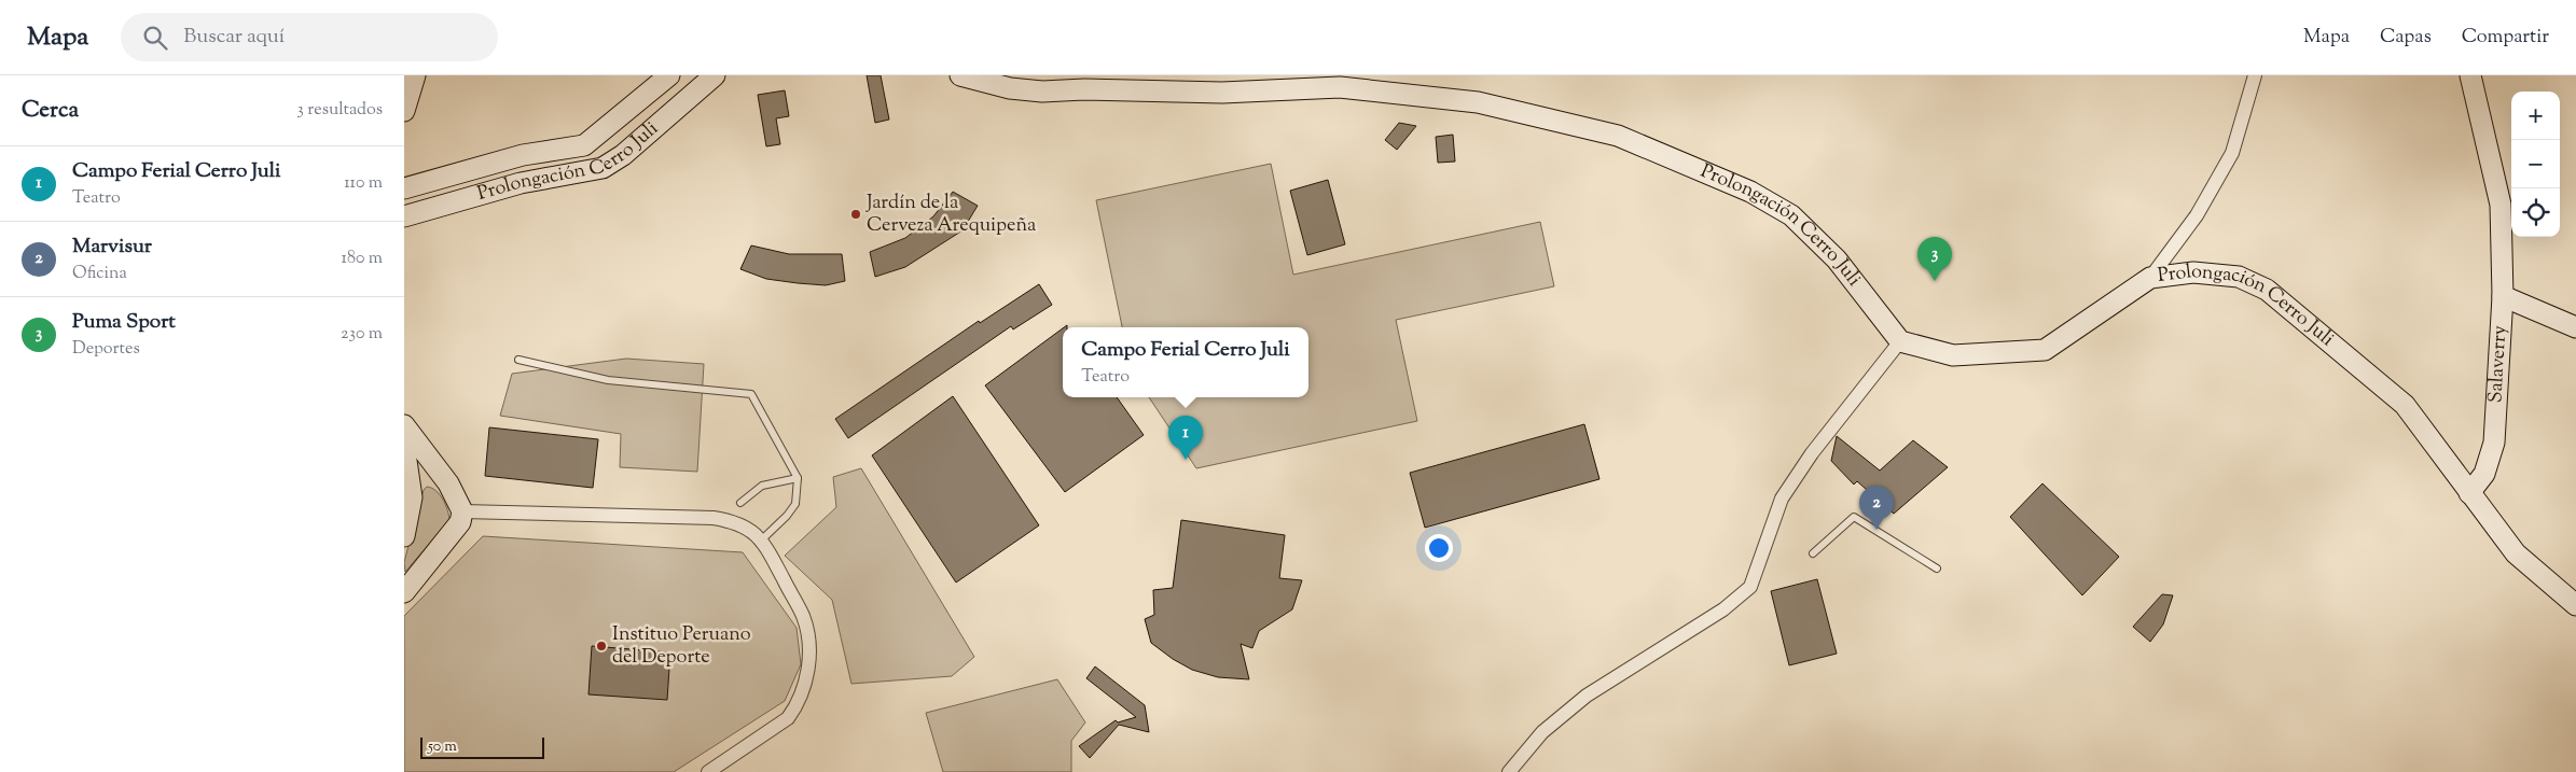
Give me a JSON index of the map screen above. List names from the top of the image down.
{
  "streets": {
    "street": ["Prolongación Cerro Juli", "Salaverry"]
  },
  "crossings": [
    ["Prolongación Cerro Juli", "Salaverry"]
  ],
  "places": ["Jardín de la Cerveza Arequipeña", "Instituo Peruano del Deporte"],
  "scale_bar": "50 m",
  "page": {
    "header": "Mapa",
    "search": "Buscar aquí",
    "nav": ["Mapa", "Capas", "Compartir"],
    "heading": ["Cerca", "3 resultados"],
    "map_buttons": ["+", "−"],
    "list": [
      {
        "mark": "1",
        "name": "Campo Ferial Cerro Juli",
        "note": "Teatro",
        "value": "110 m"
      },
      {
        "mark": "2",
        "name": "Marvisur",
        "note": "Oficina",
        "value": "180 m"
      },
      {
        "mark": "3",
        "name": "Puma Sport",
        "note": "Deportes",
        "value": "230 m"
      }
    ],
    "pins": ["3", "1", "2"],
    "popup": ["Campo Ferial Cerro Juli", "Teatro"],
    "scale": "50 m"
  }
}
